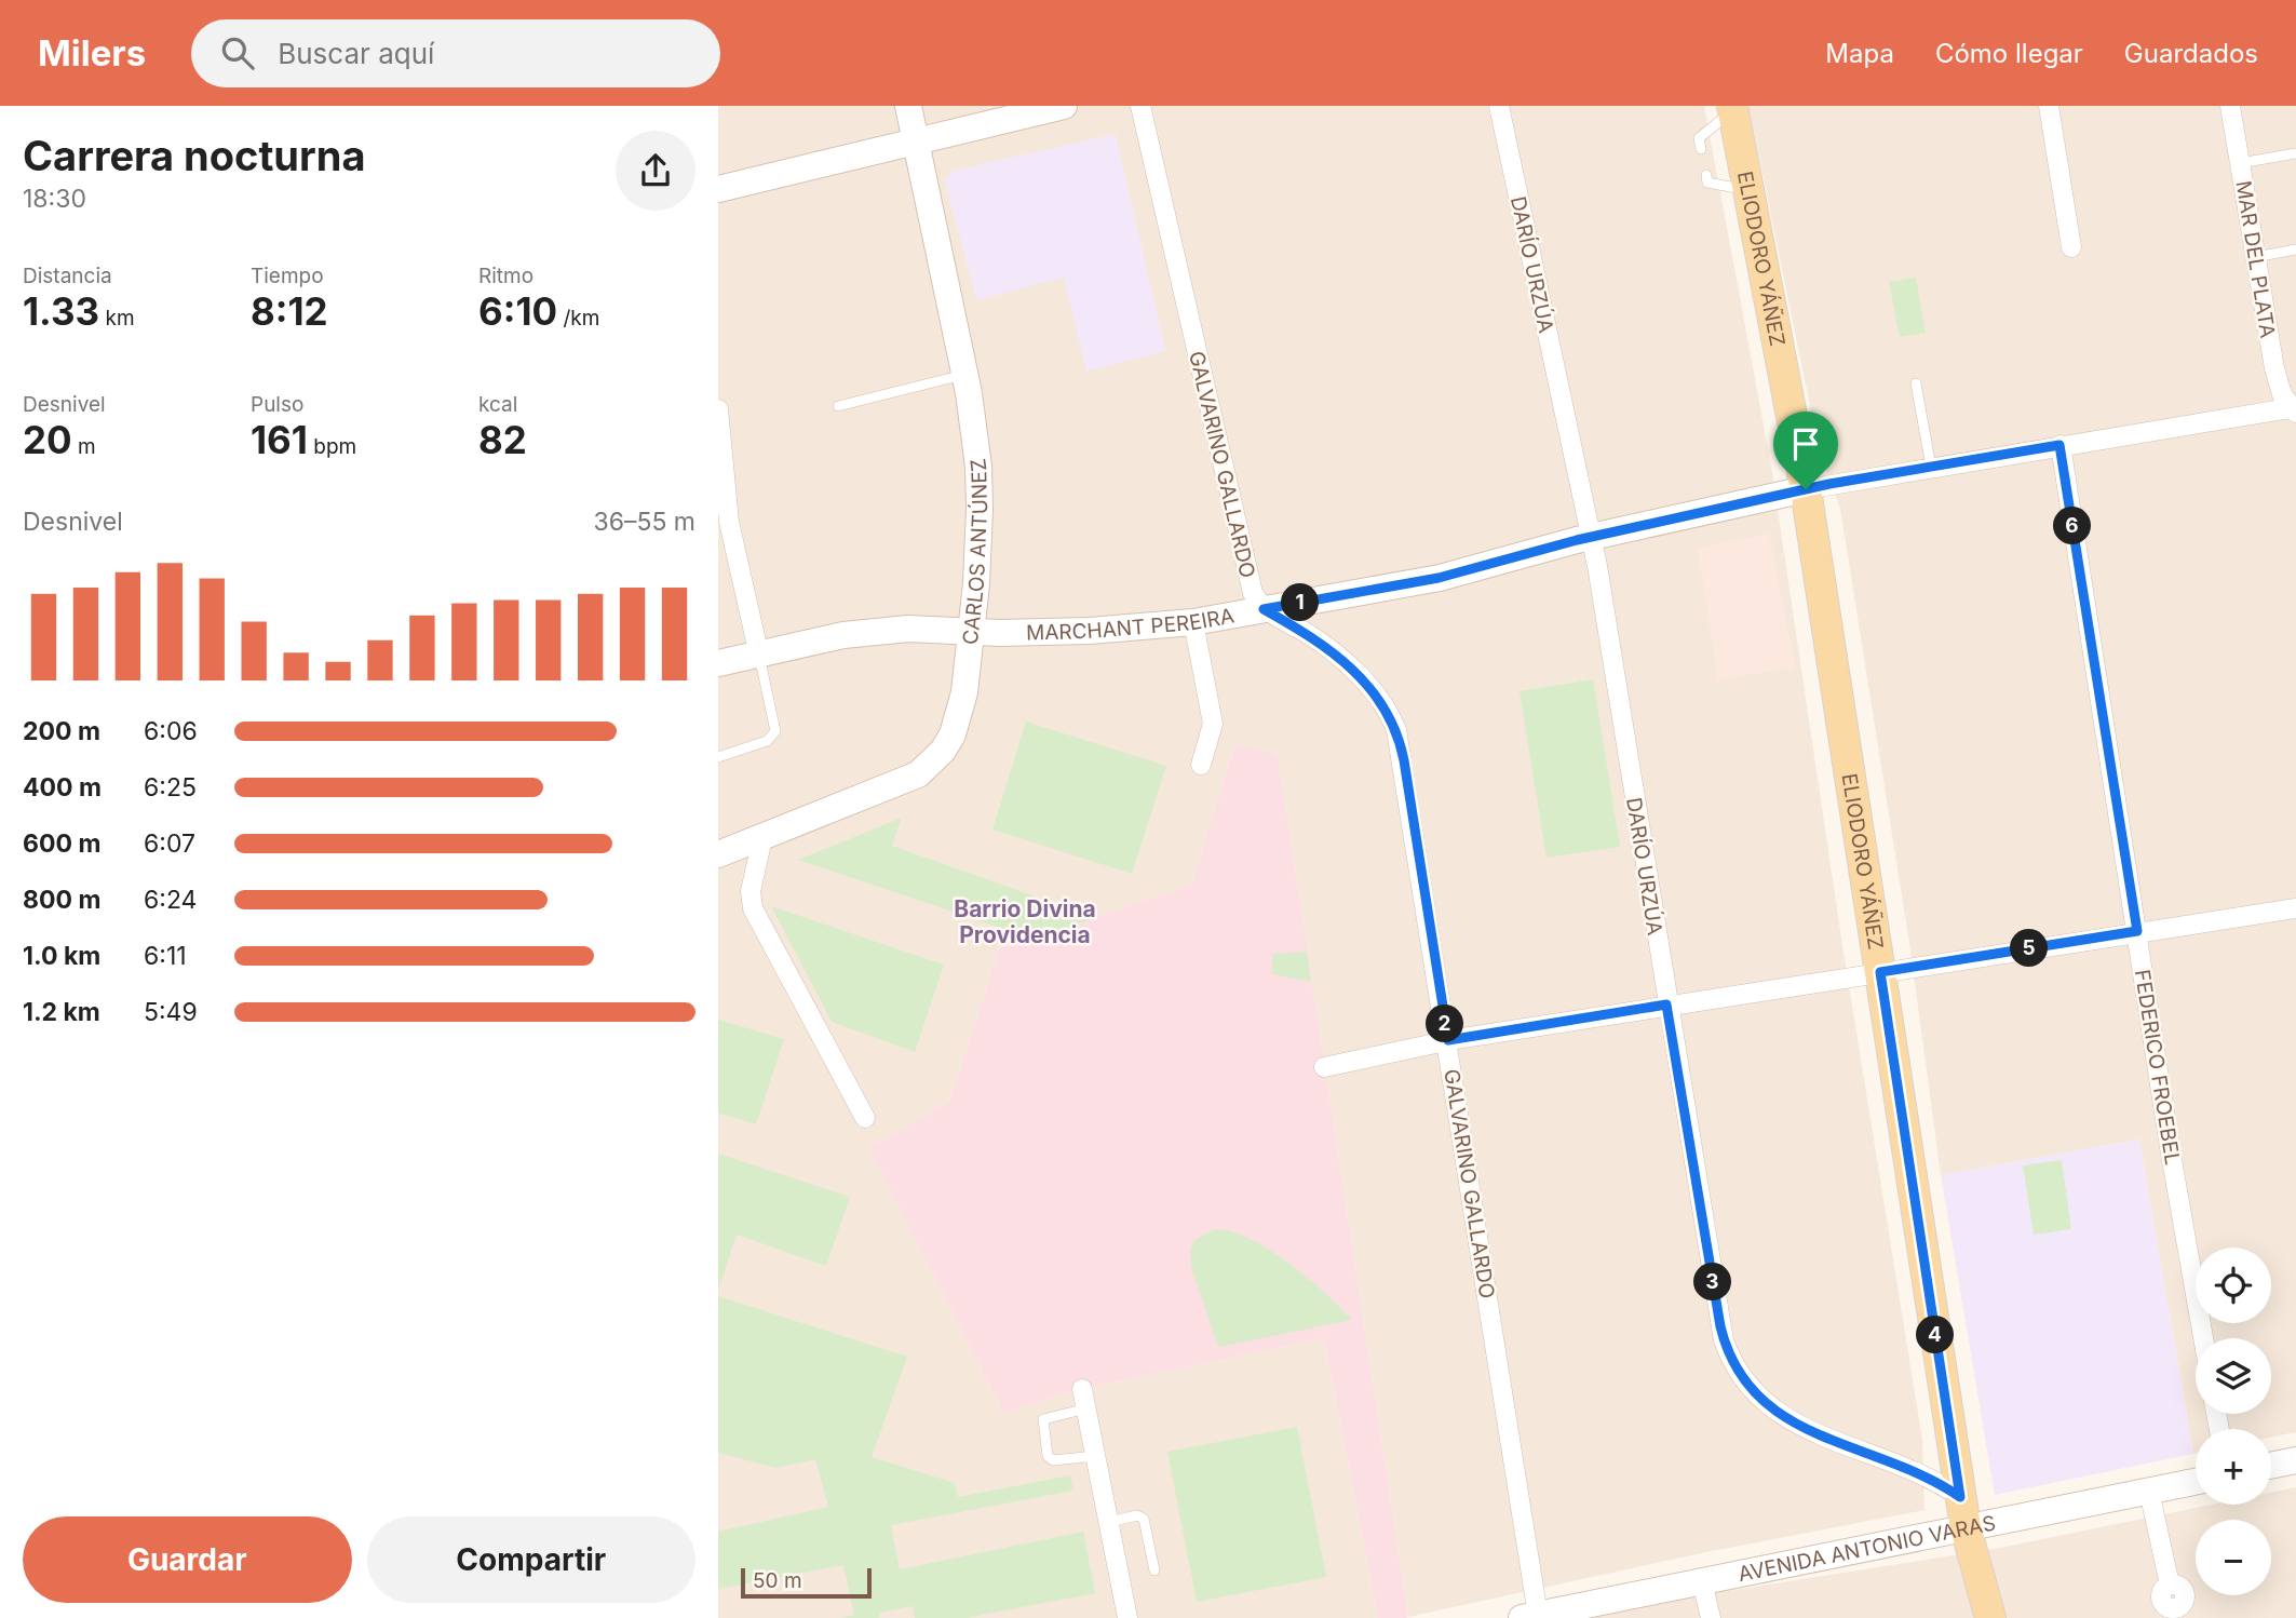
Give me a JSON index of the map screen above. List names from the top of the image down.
{
  "streets": {
    "main road": ["ELIODORO YÁÑEZ"],
    "street": [
      "MAR DEL PLATA",
      "DARÍO URZÚA",
      "GALVARINO GALLARDO",
      "CARLOS ANTÚNEZ",
      "MARCHANT PEREIRA",
      "FEDERICO FROEBEL",
      "AVENIDA ANTONIO VARAS"
    ]
  },
  "crossings": [
    ["ELIODORO YÁÑEZ", "DARÍO URZÚA"],
    ["ELIODORO YÁÑEZ", "MARCHANT PEREIRA"],
    ["ELIODORO YÁÑEZ", "AVENIDA ANTONIO VARAS"],
    ["MAR DEL PLATA", "MARCHANT PEREIRA"],
    ["DARÍO URZÚA", "MARCHANT PEREIRA"],
    ["GALVARINO GALLARDO", "MARCHANT PEREIRA"],
    ["GALVARINO GALLARDO", "AVENIDA ANTONIO VARAS"],
    ["CARLOS ANTÚNEZ", "MARCHANT PEREIRA"],
    ["MARCHANT PEREIRA", "FEDERICO FROEBEL"]
  ],
  "districts": ["Barrio Divina Providencia"],
  "scale_bar": "50 m",
  "page": {
    "header": "Milers",
    "search": "Buscar aquí",
    "nav": ["Mapa", "Cómo llegar", "Guardados"],
    "heading": ["Carrera nocturna", "18:30"],
    "stats": [
      ["Distancia", "1.33 km"],
      ["Tiempo", "8:12"],
      ["Ritmo", "6:10 /km"],
      ["Desnivel", "20 m"],
      ["Pulso", "161 bpm"],
      ["kcal", "82"]
    ],
    "chart": ["Desnivel", "36–55 m"],
    "pins": [
      "6",
      "1",
      "5",
      "2",
      "3",
      "4"
    ],
    "list": [
      {
        "name": "200 m",
        "note": "6:06"
      },
      {
        "name": "400 m",
        "note": "6:25"
      },
      {
        "name": "600 m",
        "note": "6:07"
      },
      {
        "name": "800 m",
        "note": "6:24"
      },
      {
        "name": "1.0 km",
        "note": "6:11"
      },
      {
        "name": "1.2 km",
        "note": "5:49"
      }
    ],
    "map_buttons": ["+", "−"],
    "buttons": ["Guardar", "Compartir"],
    "scale": "50 m"
  }
}
